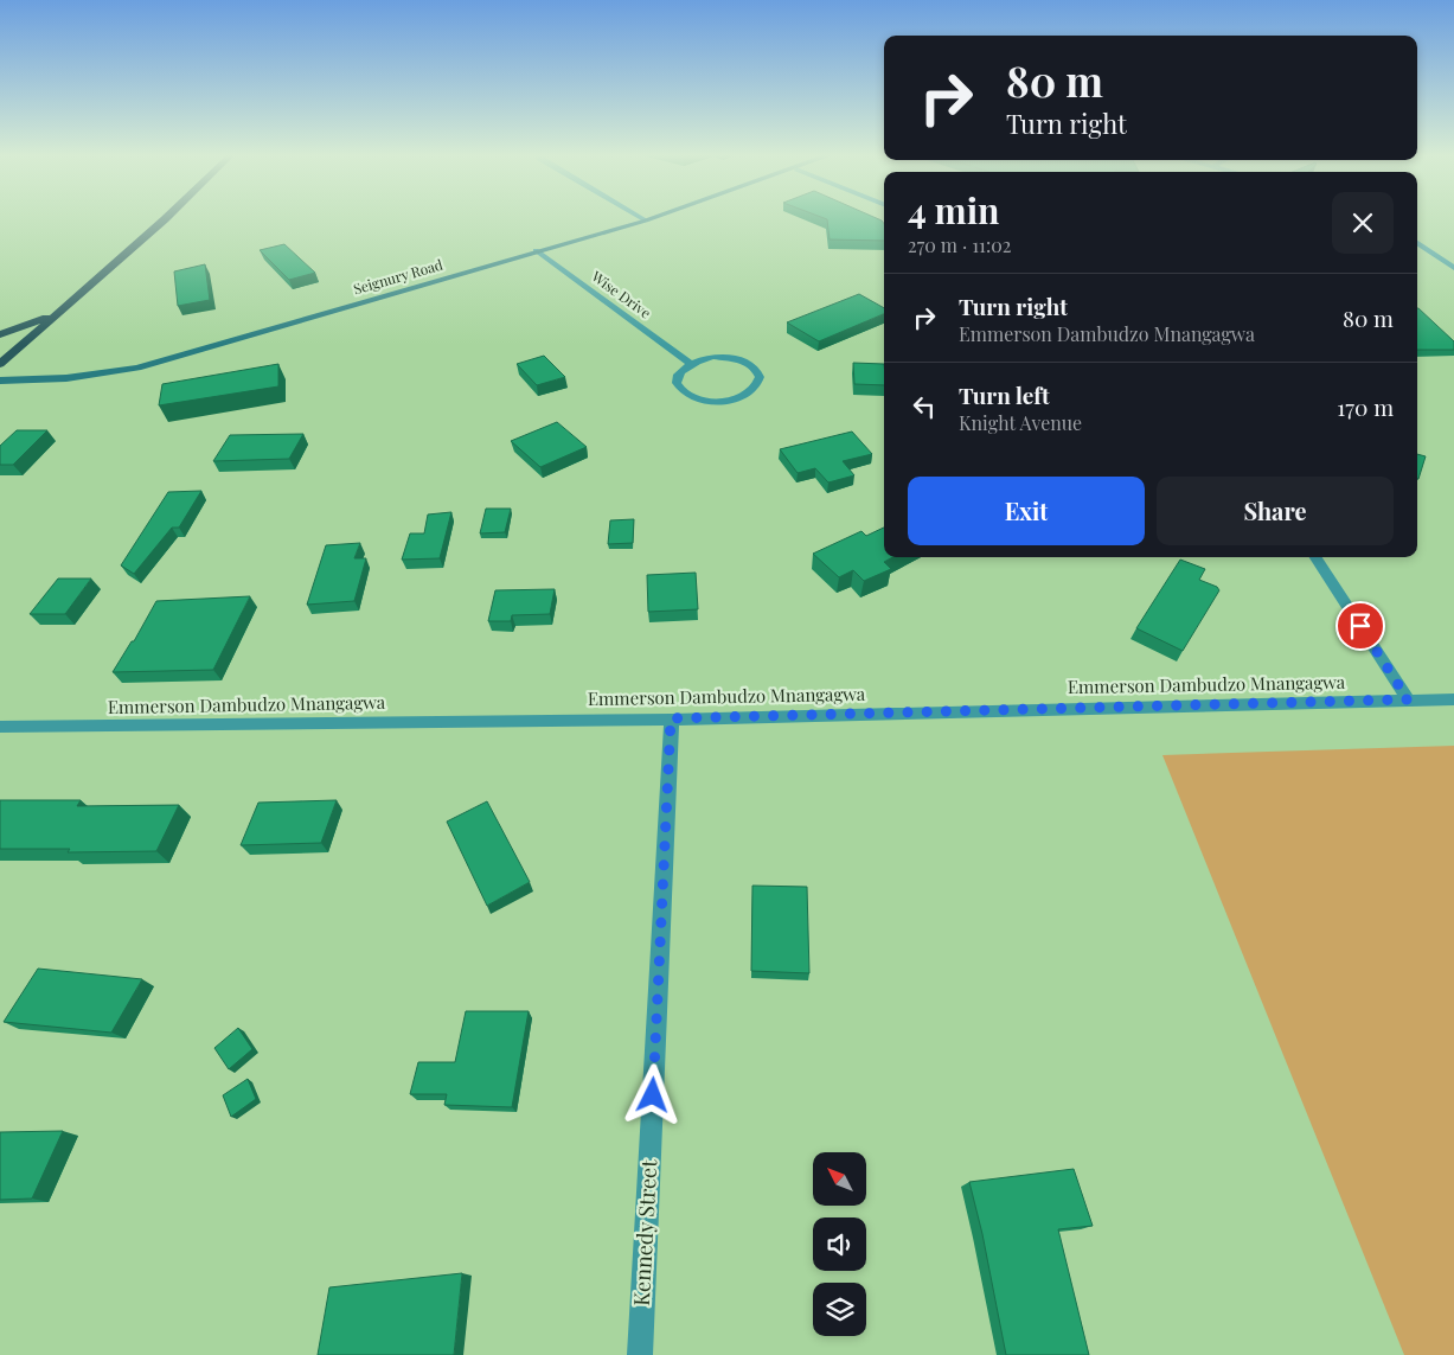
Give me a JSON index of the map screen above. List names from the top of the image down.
{
  "streets": {
    "main road": ["Seignury Road"],
    "street": ["Wise Drive", "Emmerson Dambudzo Mnangagwa", "Kennedy Street"]
  },
  "crossings": [
    ["Seignury Road", "Wise Drive"],
    ["Emmerson Dambudzo Mnangagwa", "Kennedy Street"]
  ],
  "north": "top left",
  "page": {
    "turn": ["80 m", "Turn right"],
    "heading": ["4 min", "270 m · 11:02"],
    "list": [
      {
        "name": "Turn right",
        "note": "Emmerson Dambudzo Mnangagwa",
        "value": "80 m"
      },
      {
        "name": "Turn left",
        "note": "Knight Avenue",
        "value": "170 m"
      }
    ],
    "buttons": ["Exit", "Share"]
  }
}
